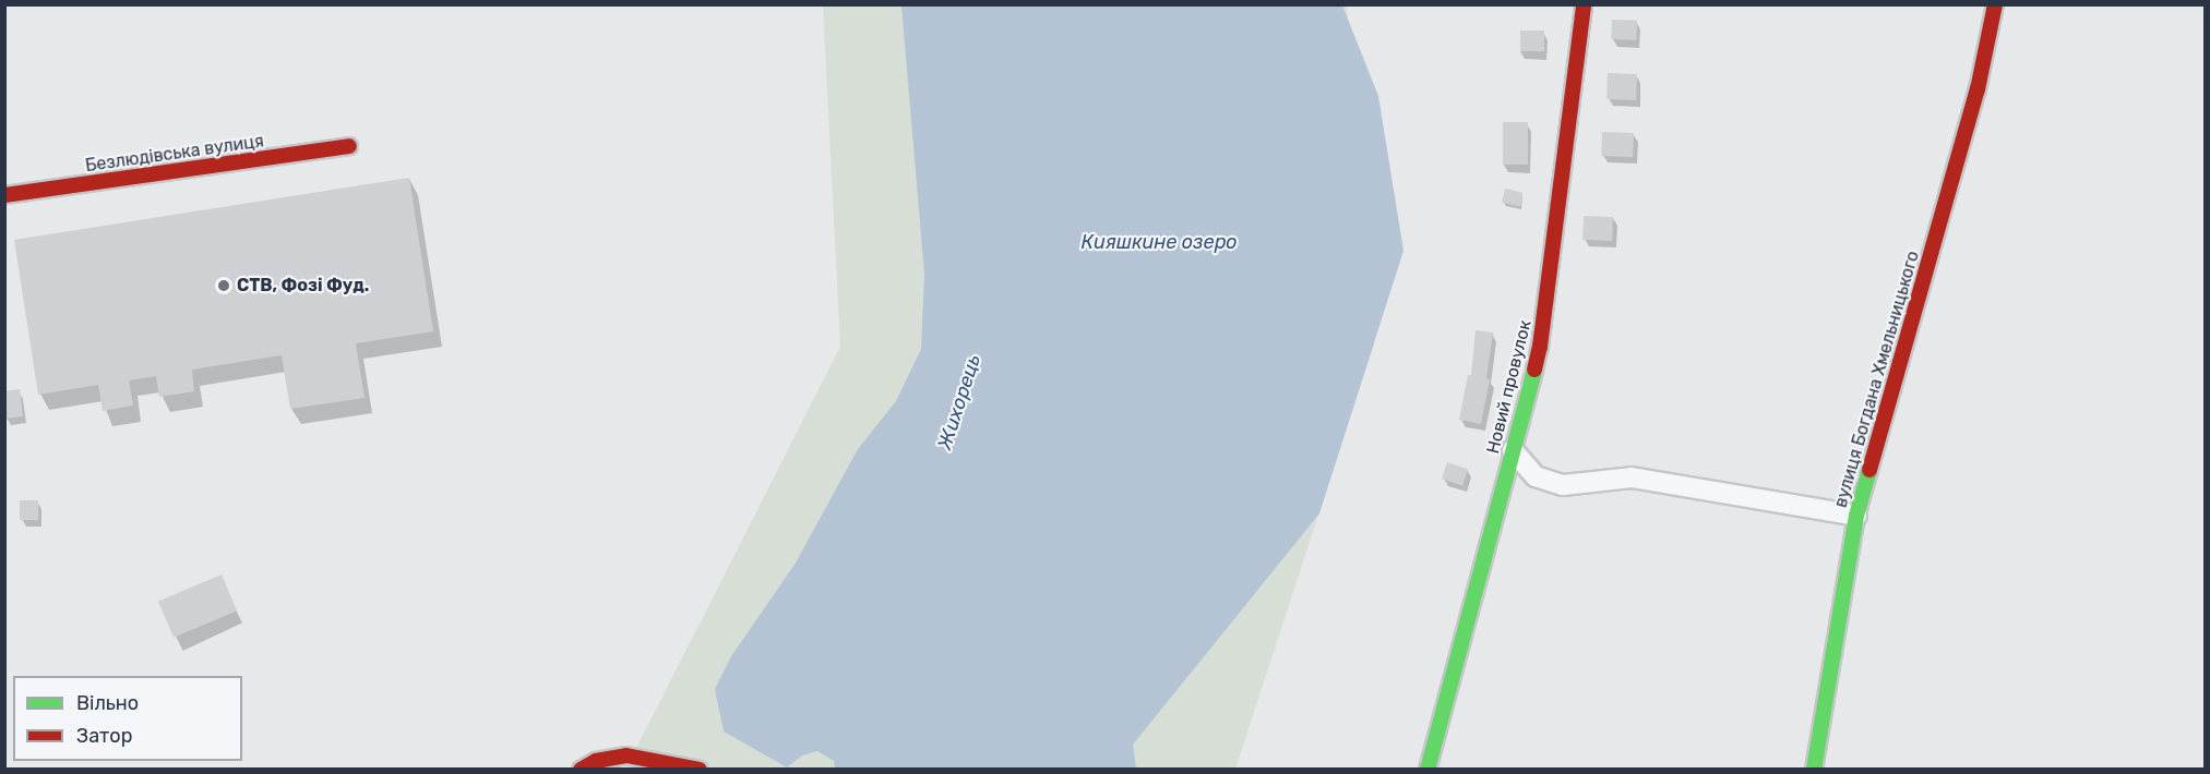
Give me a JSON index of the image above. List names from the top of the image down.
{
  "streets": {
    "street": ["Безлюдівська вулиця", "вулиця Богдана Хмельницького", "Новий провулок"]
  },
  "water": ["Кияшкине озеро", "Жихорець"],
  "places": ["СТВ, Фозі Фуд."],
  "legend": ["Вільно", "Затор"]
}
